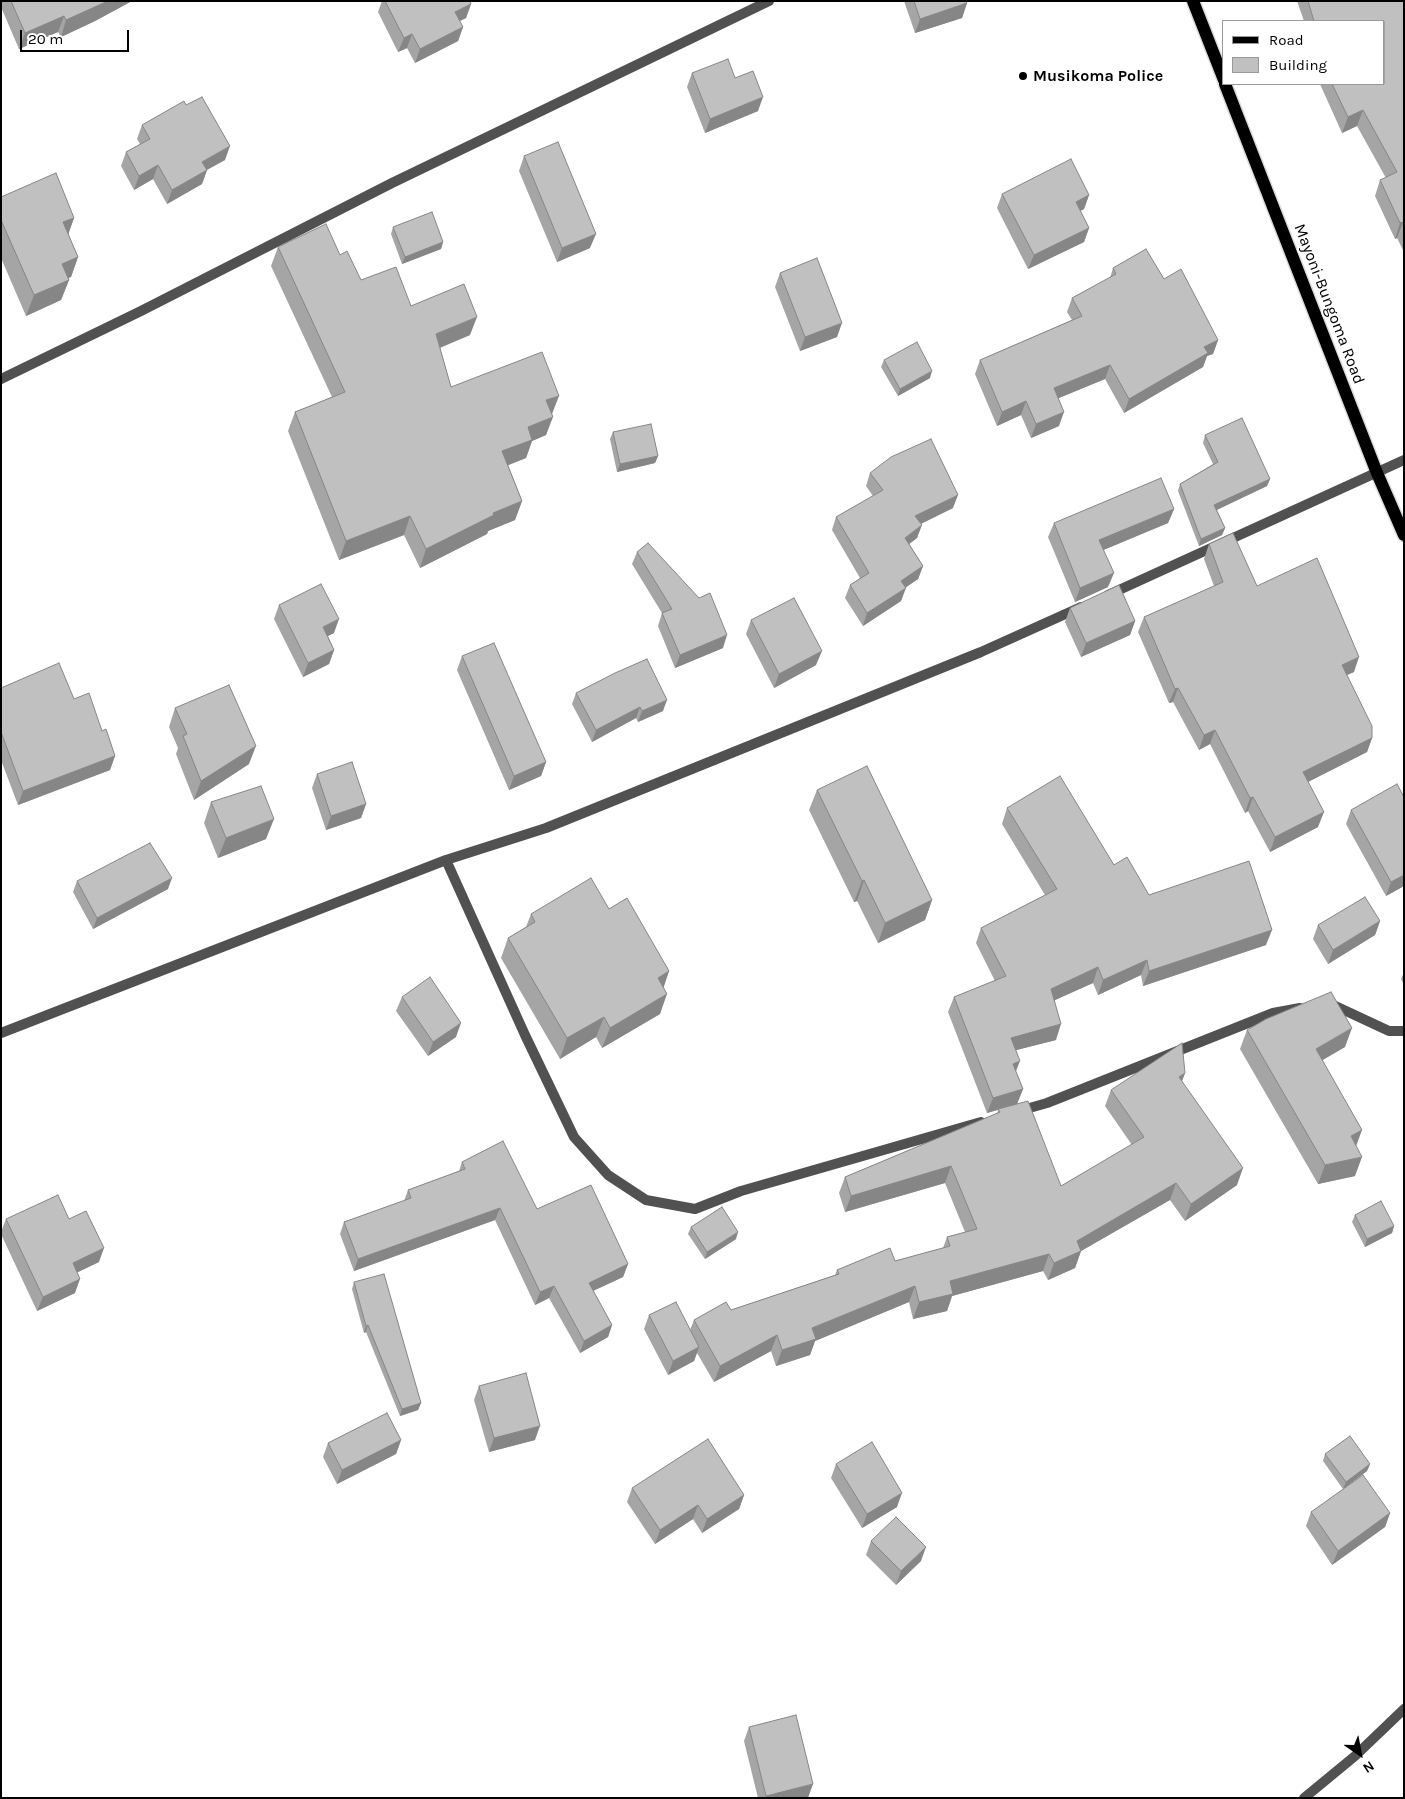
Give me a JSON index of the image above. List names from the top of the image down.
{
  "streets": {
    "main road": ["Mayoni-Bungoma Road"]
  },
  "places": ["Musikoma Police"],
  "legend": ["Road", "Building"],
  "scale_bar": "20 m",
  "north": "bottom right"
}
